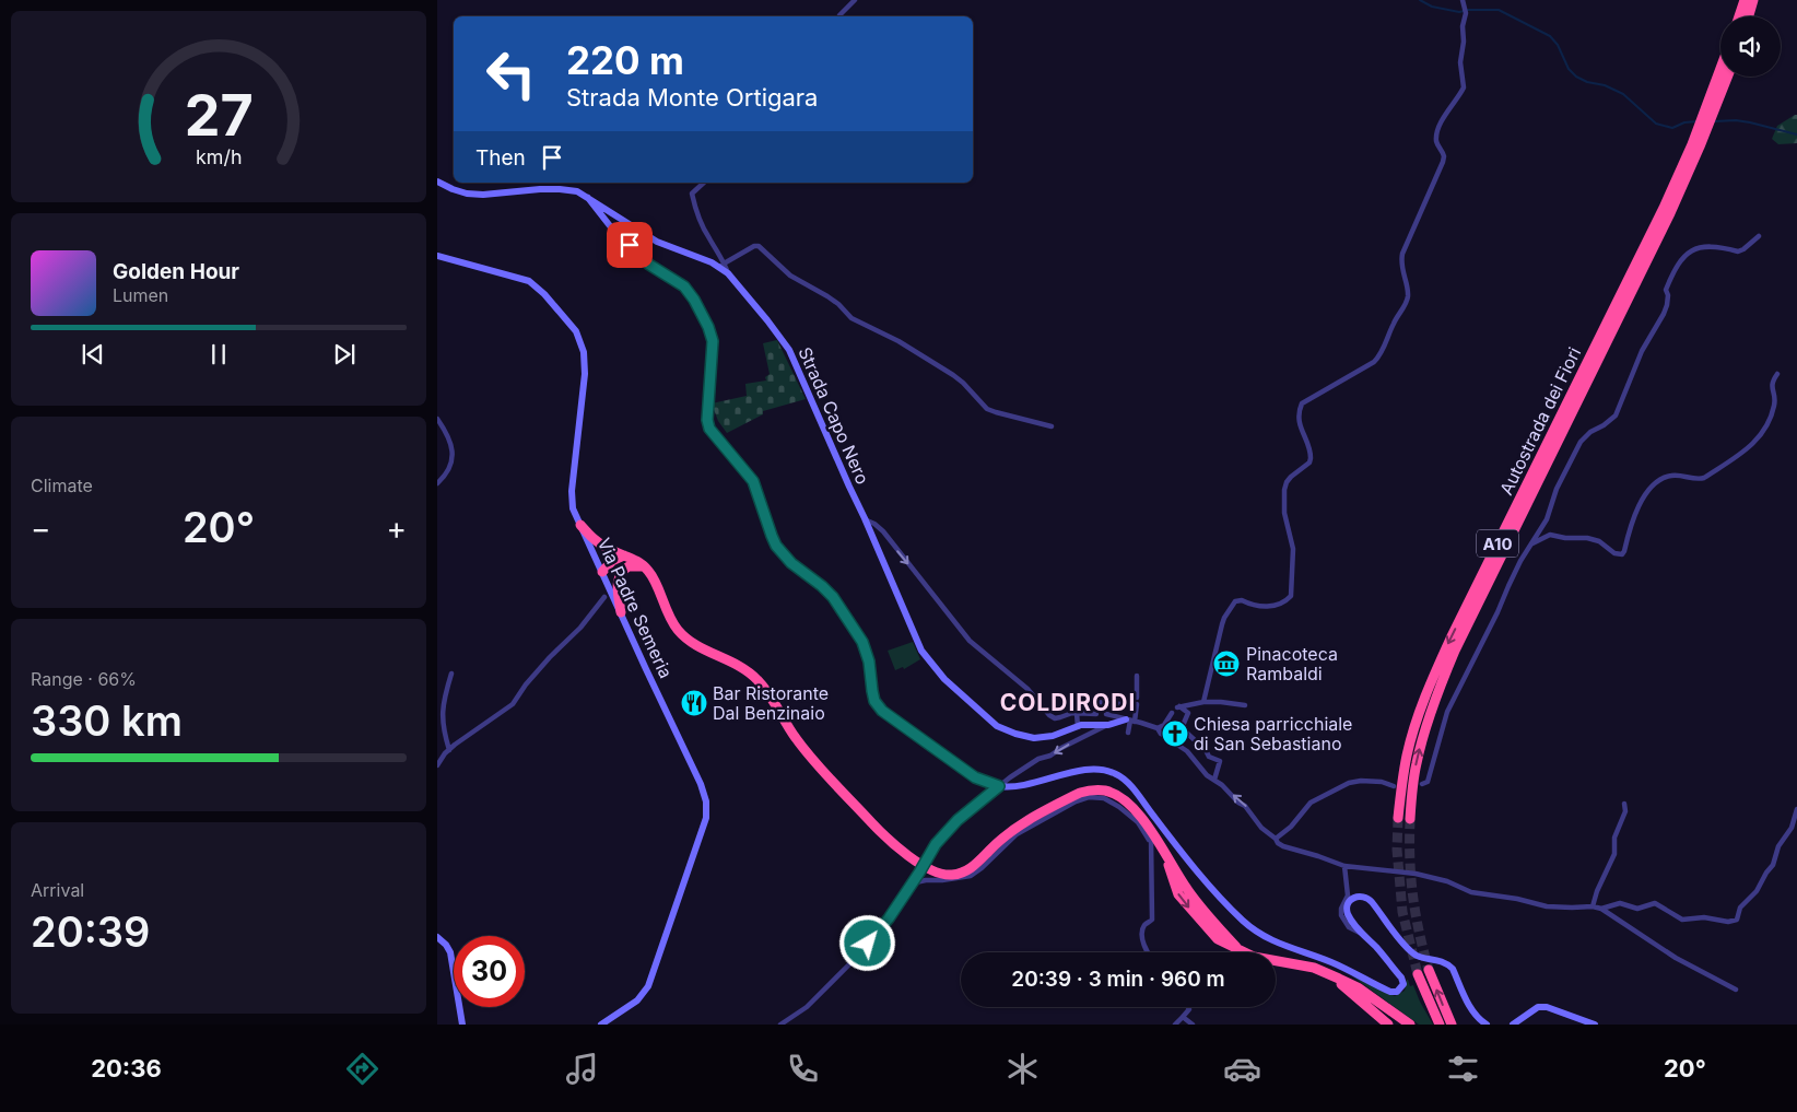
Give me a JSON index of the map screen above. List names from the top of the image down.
{
  "streets": {
    "highway": ["Autostrada dei Fiori", "A10"],
    "main road": ["Strada Capo Nero", "Via Padre Semeria"]
  },
  "districts": ["COLDIRODI"],
  "places": {
    "museum": ["Pinacoteca Rambaldi"],
    "restaurant": ["Bar Ristorante Dal Benzinaio"],
    "church": ["Chiesa parricchiale di San Sebastiano"]
  },
  "page": {
    "turn": ["220 m", "Strada Monte Ortigara"],
    "then": "Then",
    "song": ["Golden Hour", "Lumen"],
    "tile": [
      "Climate",
      ["Range · 66%", "330 km"],
      ["Arrival", "20:39"]
    ],
    "heat": ["−", "20°", "+"],
    "limit": "30",
    "trip": "20:39 · 3 min · 960 m",
    "tabs": ["20:36", "20°"],
    "gauge": ["27", "km/h"]
  }
}
